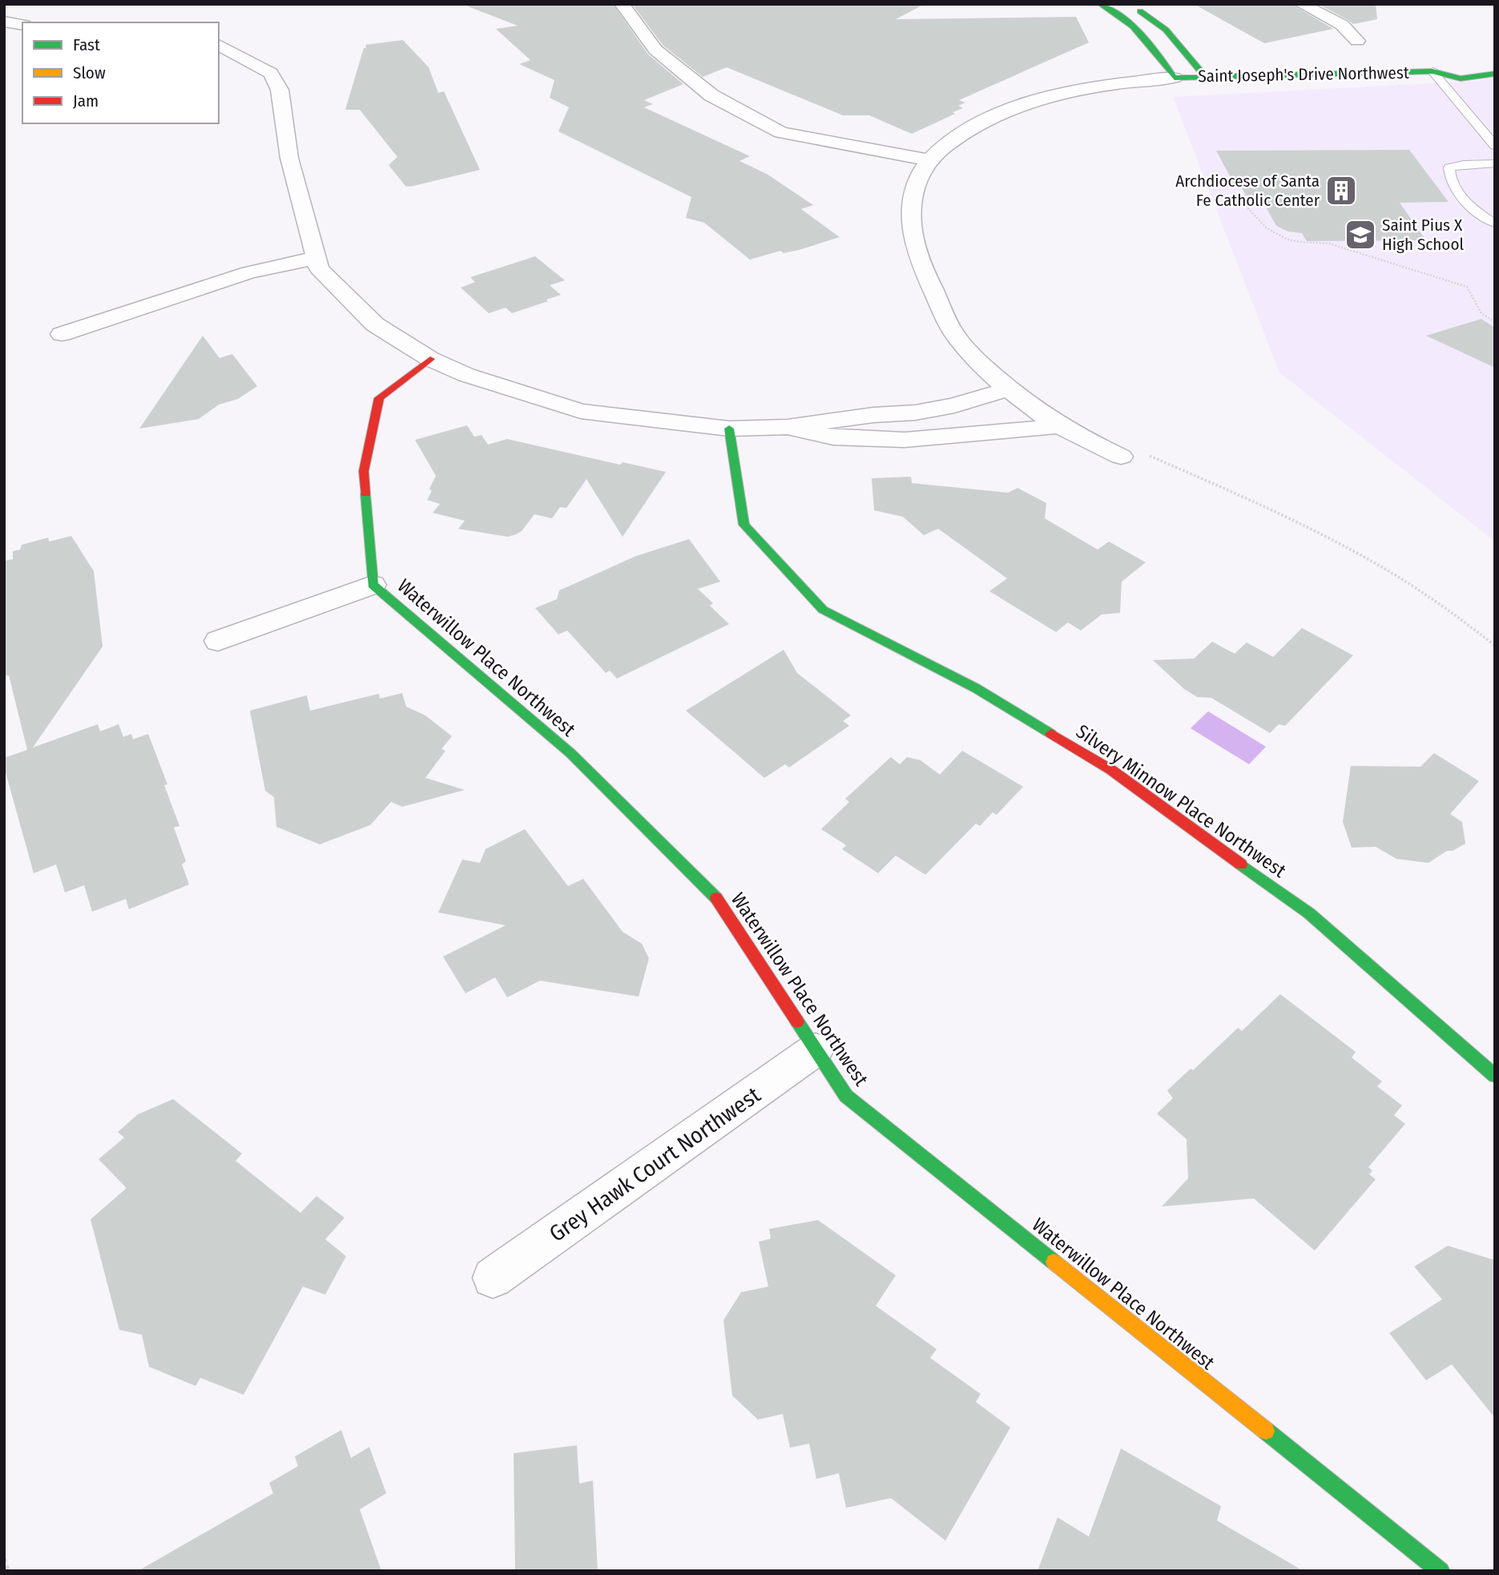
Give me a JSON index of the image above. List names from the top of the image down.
{
  "streets": {
    "street": [
      "Saint Joseph's Drive Northwest",
      "Waterwillow Place Northwest",
      "Silvery Minnow Place Northwest",
      "Grey Hawk Court Northwest"
    ]
  },
  "crossings": [
    ["Waterwillow Place Northwest", "Grey Hawk Court Northwest"]
  ],
  "places": {
    "building": ["Archdiocese of Santa Fe Catholic Center"],
    "school or university": ["Saint Pius X High School"]
  },
  "legend": ["Fast", "Slow", "Jam"]
}
